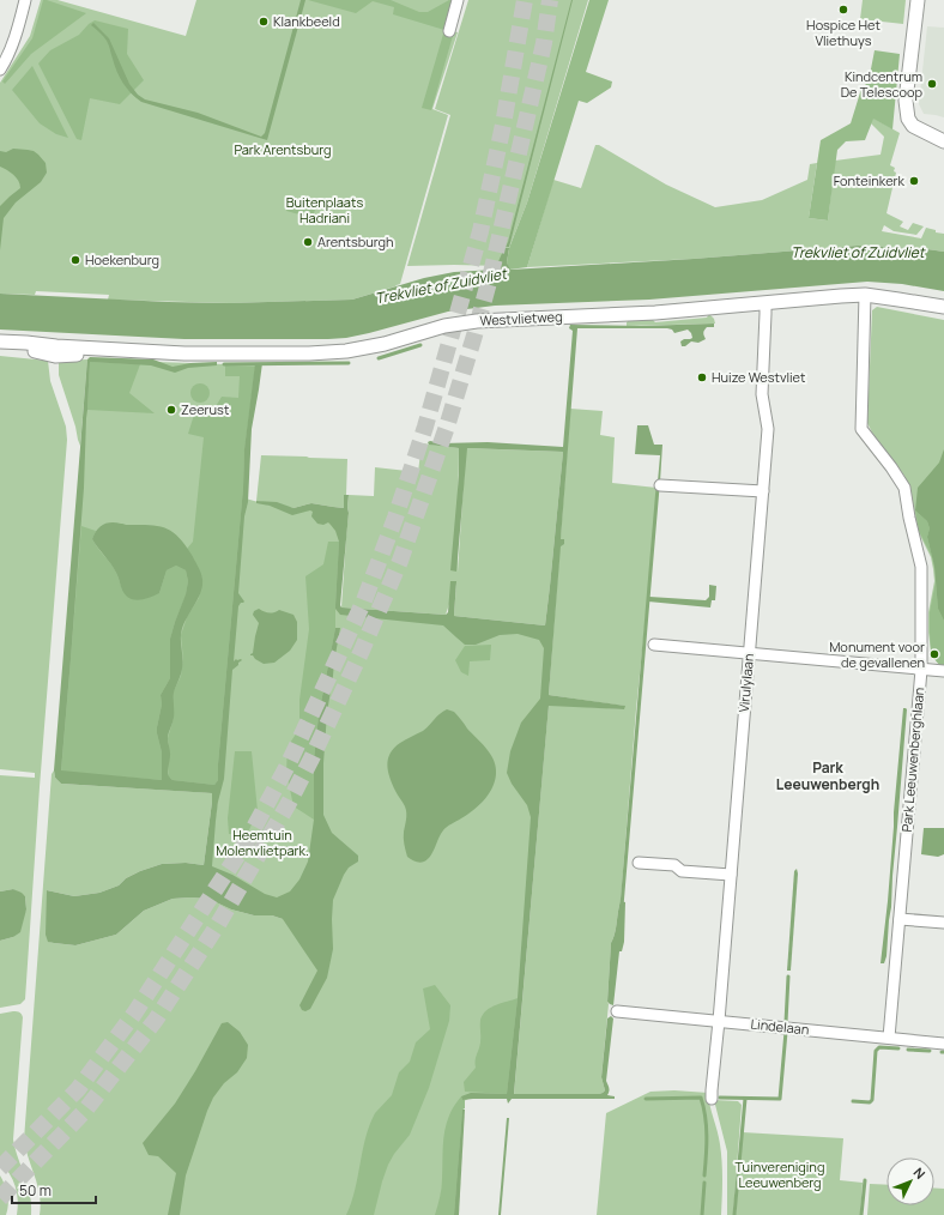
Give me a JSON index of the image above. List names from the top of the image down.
{
  "streets": {
    "street": [
      "Westvlietweg",
      "Virulylaan",
      "Park Leeuwenberghlaan",
      "Lindelaan"
    ]
  },
  "crossings": [
    ["Westvlietweg", "Virulylaan"],
    ["Westvlietweg", "Park Leeuwenberghlaan"],
    ["Virulylaan", "Lindelaan"],
    ["Park Leeuwenberghlaan", "Lindelaan"]
  ],
  "districts": ["Park Leeuwenbergh"],
  "water": ["Trekvliet of Zuidvliet"],
  "parks": [
    "Park Arentsburg",
    "Buitenplaats Hadriani",
    "Heemtuin Molenvlietpark.",
    "Tuinvereniging Leeuwenberg"
  ],
  "places": [
    "Hospice Het Vliethuys",
    "Klankbeeld",
    "Kindcentrum De Telescoop",
    "Fonteinkerk",
    "Arentsburgh",
    "Hoekenburg",
    "Huize Westvliet",
    "Zeerust",
    "Monument voor de gevallenen"
  ],
  "scale_bar": "50 m",
  "north": "top right"
}
